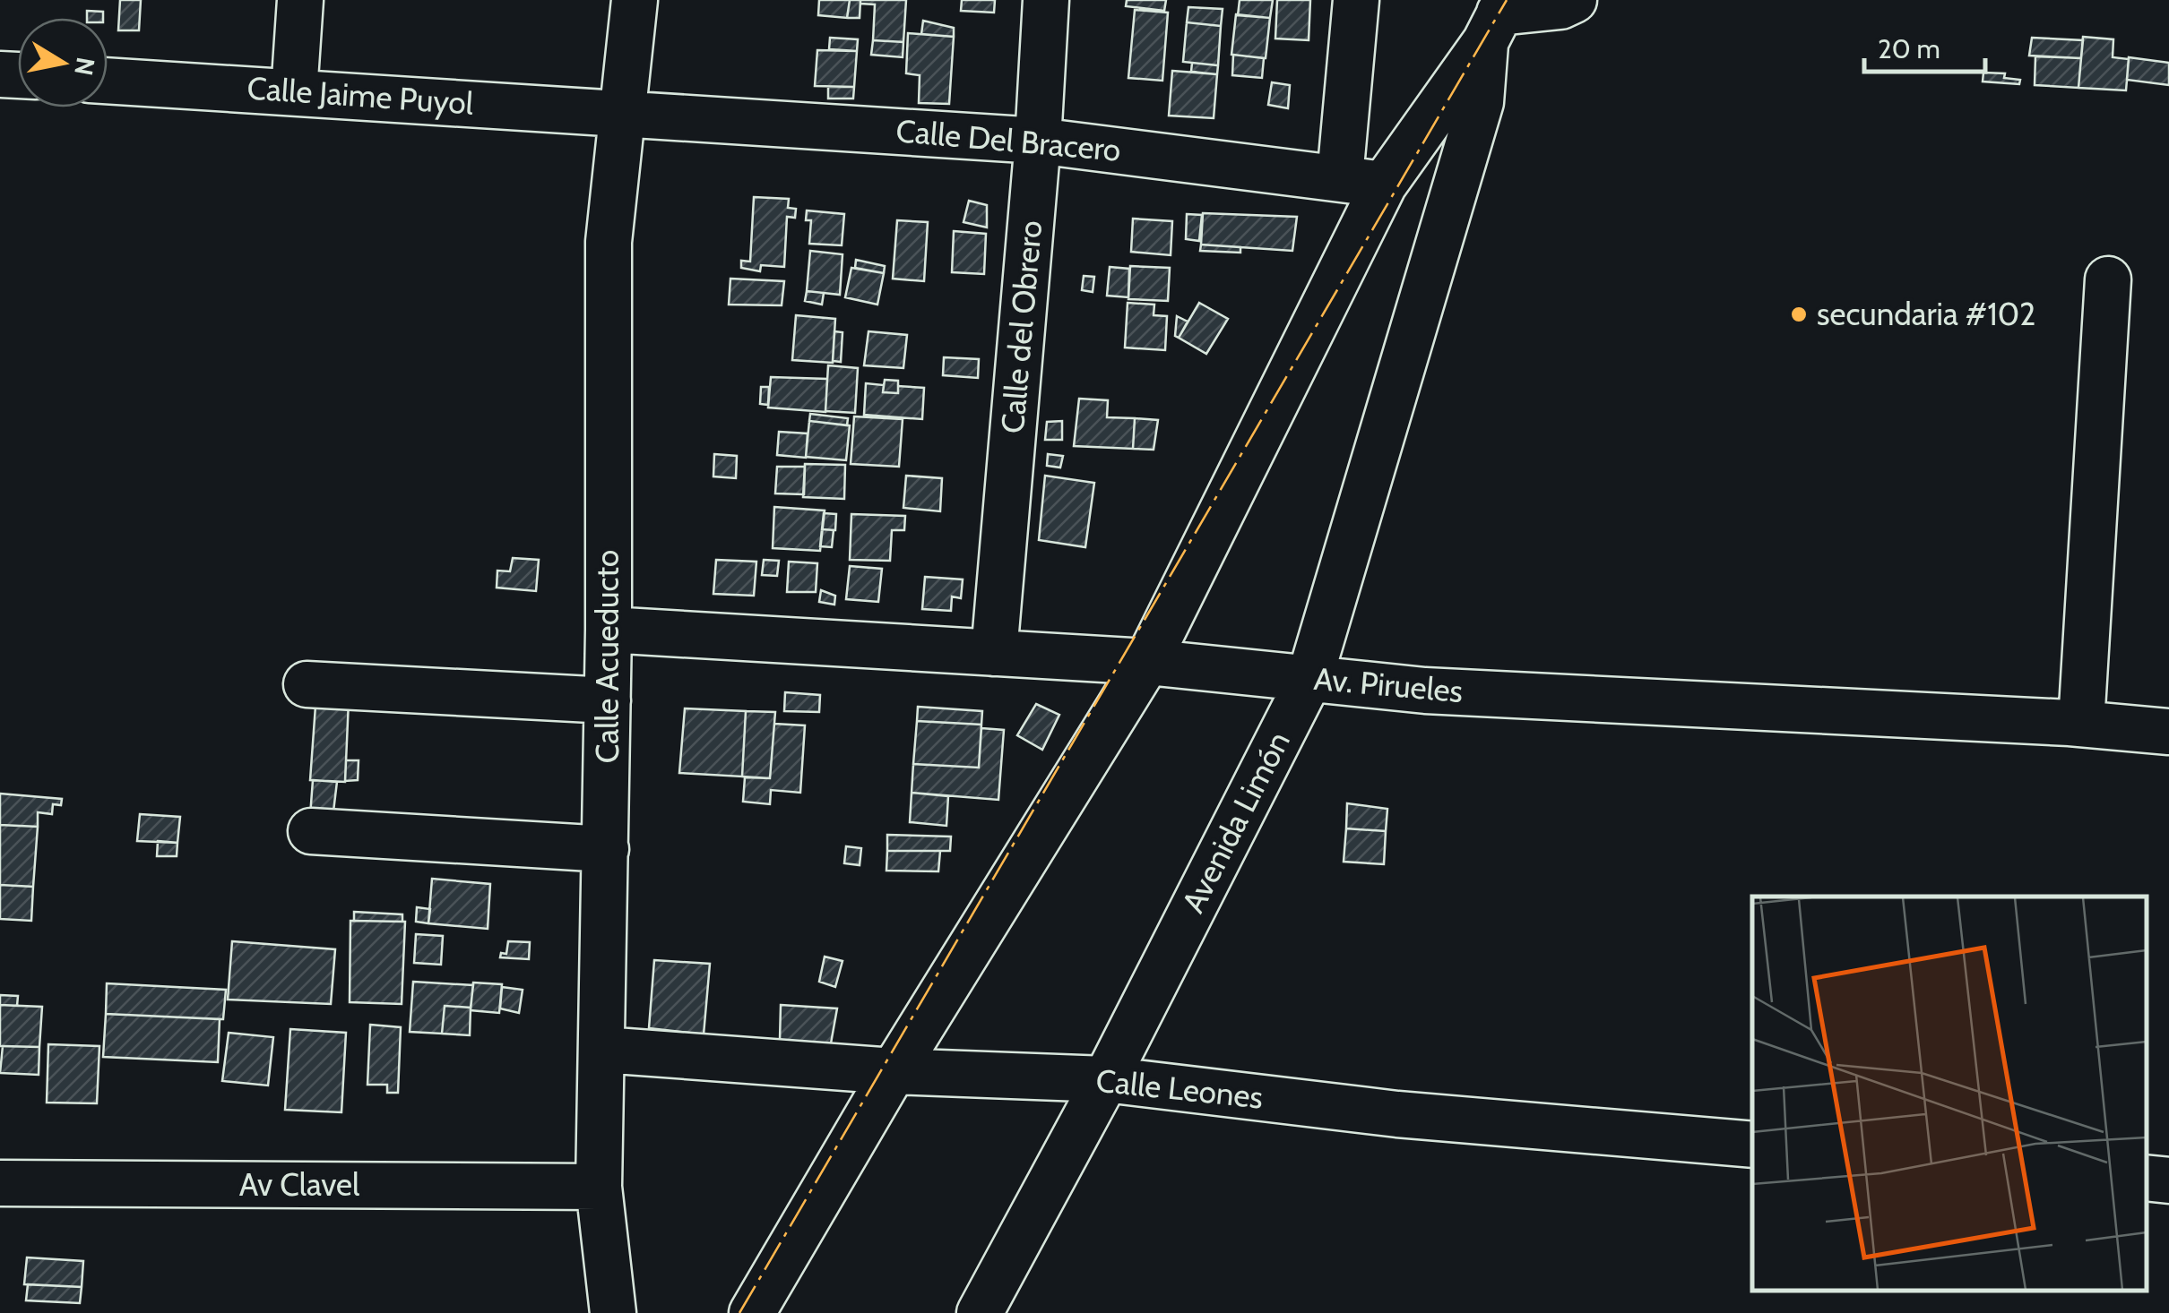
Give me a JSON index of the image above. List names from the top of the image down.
{
  "streets": {
    "street": [
      "Calle Jaime Puyol",
      "Calle Del Bracero",
      "Calle del Obrero",
      "Calle Acueducto",
      "Av. Pirueles",
      "Avenida Limón",
      "Calle Leones",
      "Av Clavel"
    ]
  },
  "crossings": [
    ["Calle Jaime Puyol", "Calle Del Bracero"],
    ["Calle Jaime Puyol", "Calle Acueducto"],
    ["Calle Del Bracero", "Calle del Obrero"],
    ["Calle Del Bracero", "Calle Acueducto"],
    ["Calle del Obrero", "Av. Pirueles"],
    ["Calle Acueducto", "Av. Pirueles"],
    ["Calle Acueducto", "Calle Leones"],
    ["Calle Acueducto", "Av Clavel"],
    ["Av. Pirueles", "Avenida Limón"],
    ["Avenida Limón", "Calle Leones"]
  ],
  "places": ["secundaria #102"],
  "scale_bar": "20 m",
  "north": "right"
}
